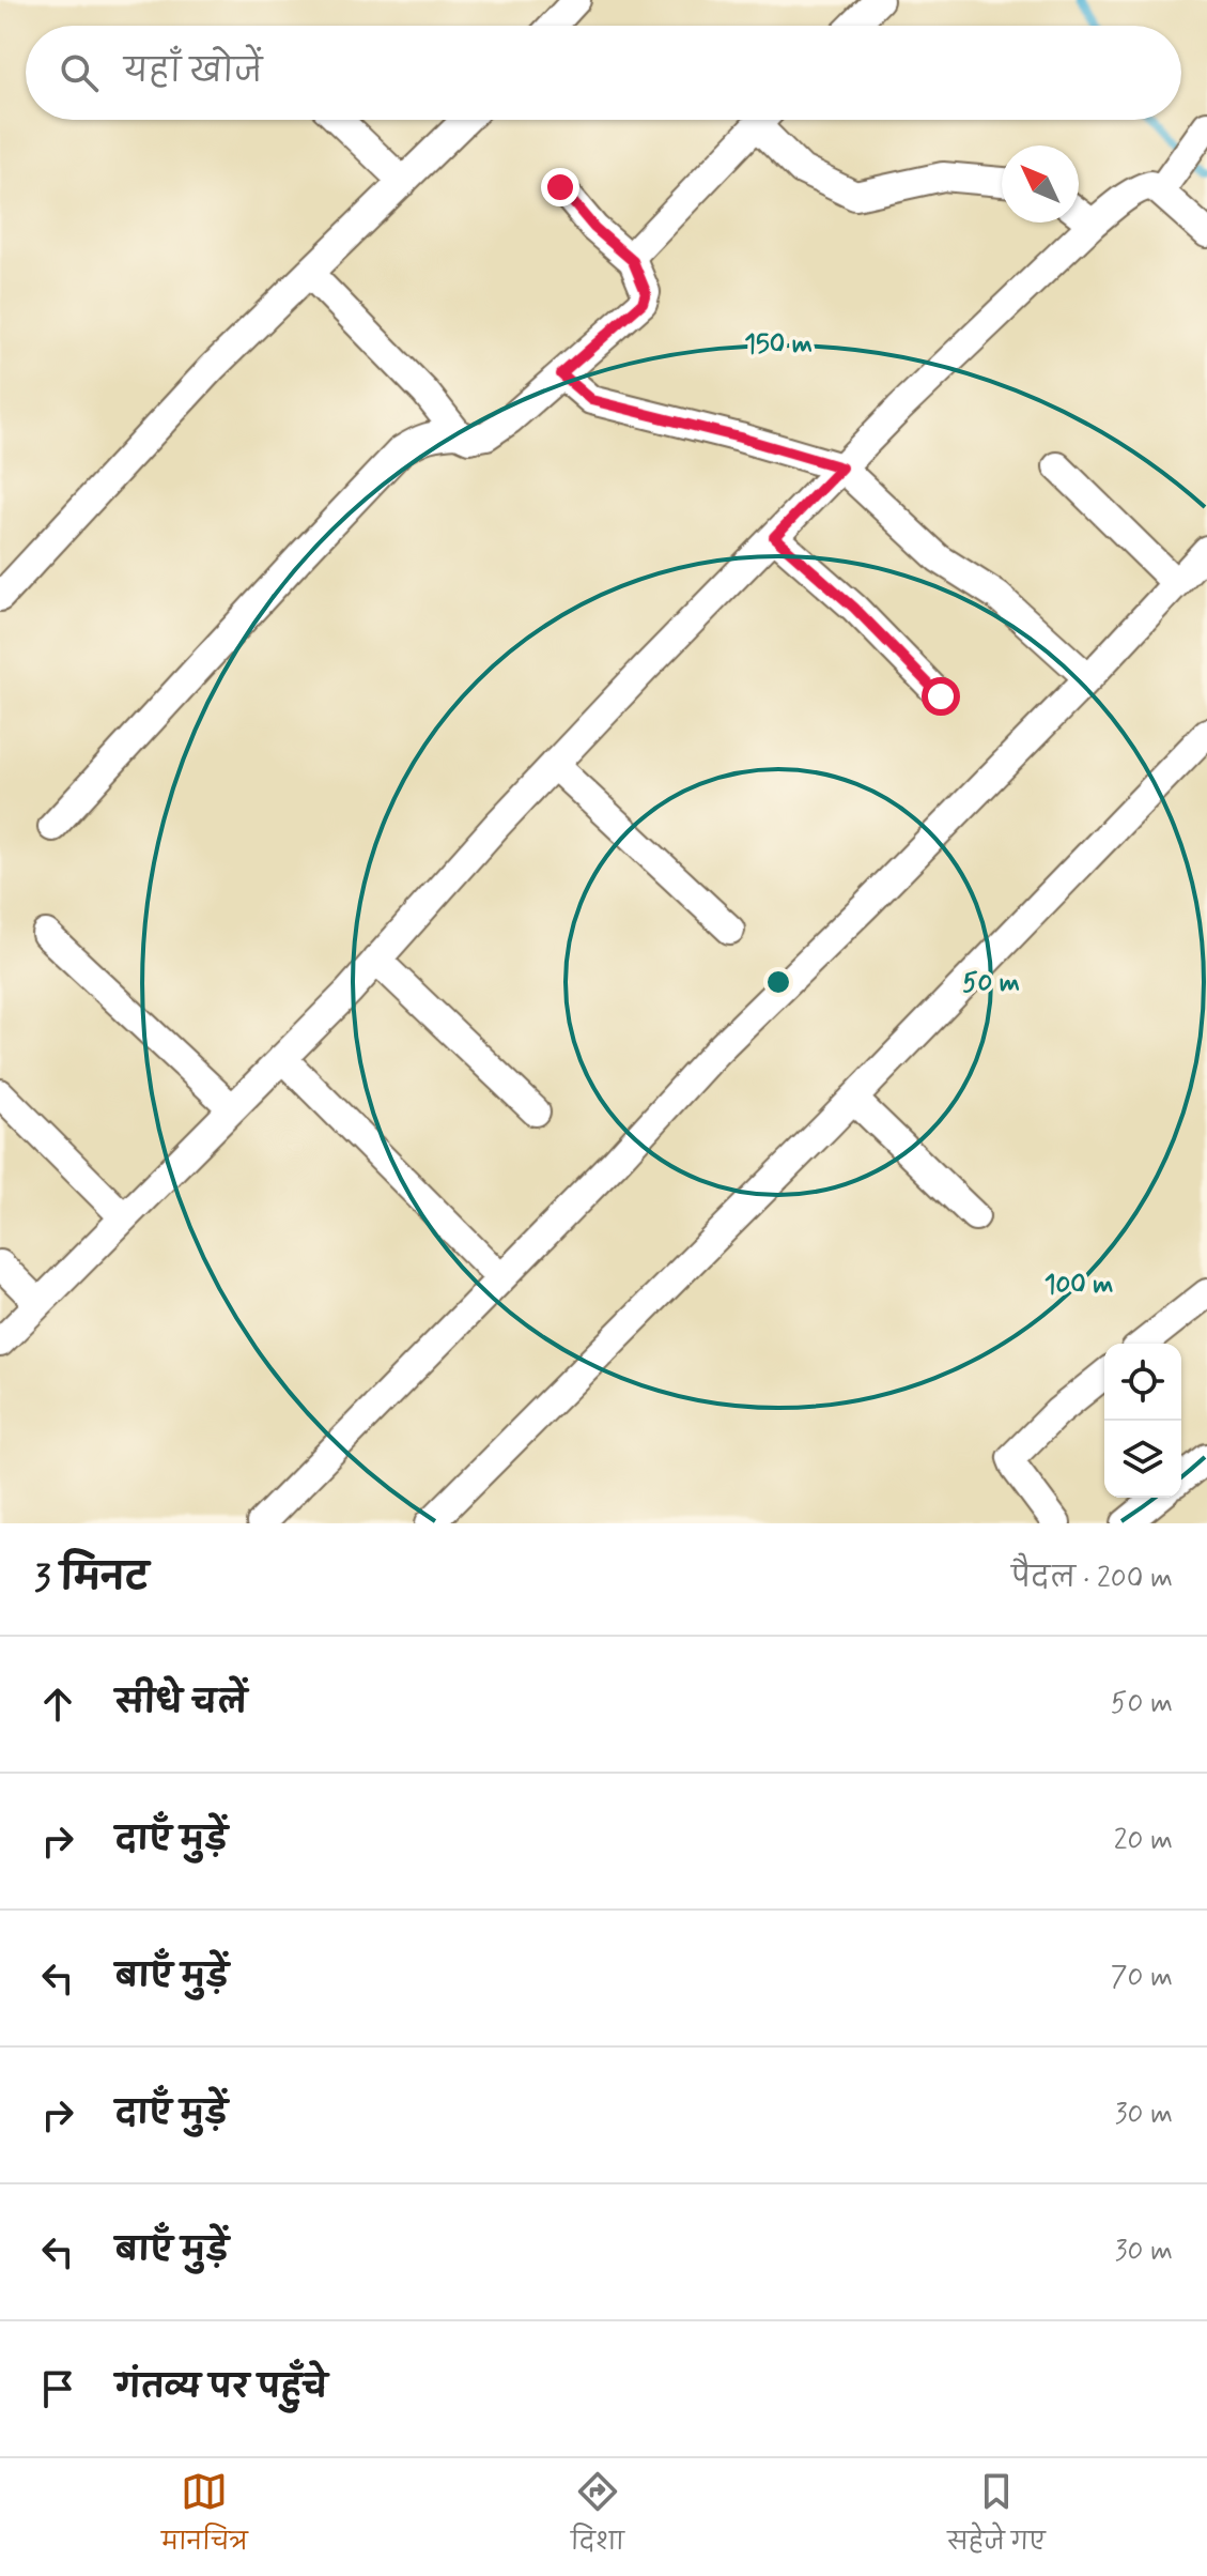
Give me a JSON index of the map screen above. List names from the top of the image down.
{
  "north": "top left",
  "page": {
    "search": "यहाँ खोजें",
    "heading": ["3 मिनट", "पैदल · 200 m"],
    "list": [
      ["सीधे चलें", "50 m"],
      ["दाएँ मुड़ें", "20 m"],
      ["बाएँ मुड़ें", "70 m"],
      ["दाएँ मुड़ें", "30 m"],
      ["बाएँ मुड़ें", "30 m"],
      "गंतव्य पर पहुँचे"
    ],
    "nav": ["मानचित्र", "दिशा", "सहेजे गए"]
  },
  "rings": ["150 m", "50 m", "100 m"]
}
